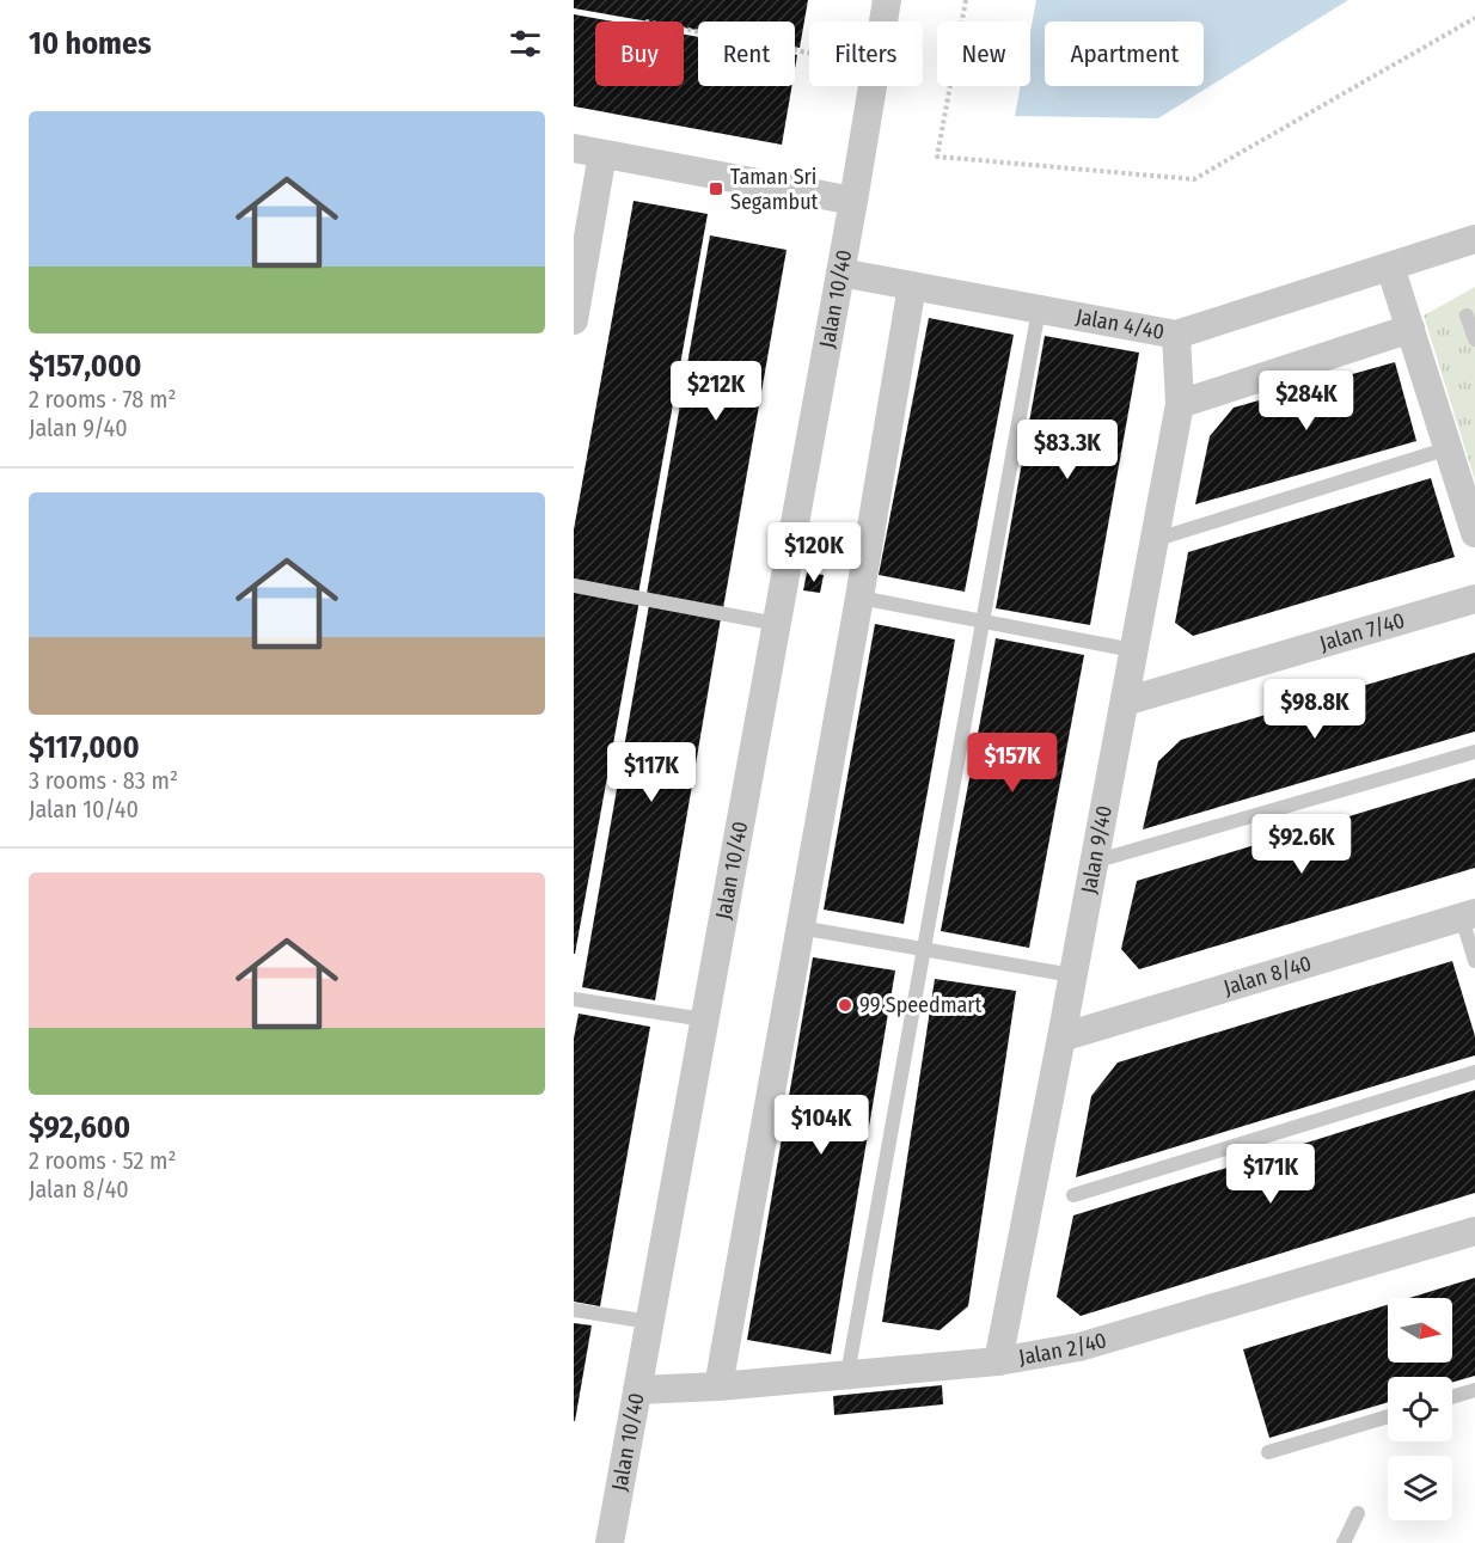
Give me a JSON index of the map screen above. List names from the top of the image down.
{
  "streets": {
    "street": [
      "Jalan 10/40",
      "Jalan 4/40",
      "Jalan 7/40",
      "Jalan 9/40",
      "Jalan 8/40",
      "Jalan 2/40"
    ]
  },
  "crossings": [
    ["Jalan 10/40", "Jalan 4/40"],
    ["Jalan 10/40", "Jalan 2/40"],
    ["Jalan 4/40", "Jalan 9/40"],
    ["Jalan 7/40", "Jalan 9/40"],
    ["Jalan 9/40", "Jalan 8/40"],
    ["Jalan 9/40", "Jalan 2/40"]
  ],
  "places": {
    "transit": ["Taman Sri Segambut"],
    "other": ["99 Speedmart"]
  },
  "north": "right",
  "page": {
    "heading": "10 homes",
    "chip": [
      "Buy",
      "Rent",
      "Filters",
      "New",
      "Apartment"
    ],
    "list": [
      {
        "name": "$157,000",
        "note": "2 rooms · 78 m² · Jalan 9/40"
      },
      {
        "name": "$117,000",
        "note": "3 rooms · 83 m² · Jalan 10/40"
      },
      {
        "name": "$92,600",
        "note": "2 rooms · 52 m² · Jalan 8/40"
      }
    ],
    "price": [
      "$212K",
      "$284K",
      "$83.3K",
      "$120K",
      "$98.8K",
      "$157K",
      "$117K",
      "$92.6K",
      "$104K",
      "$171K"
    ]
  }
}
